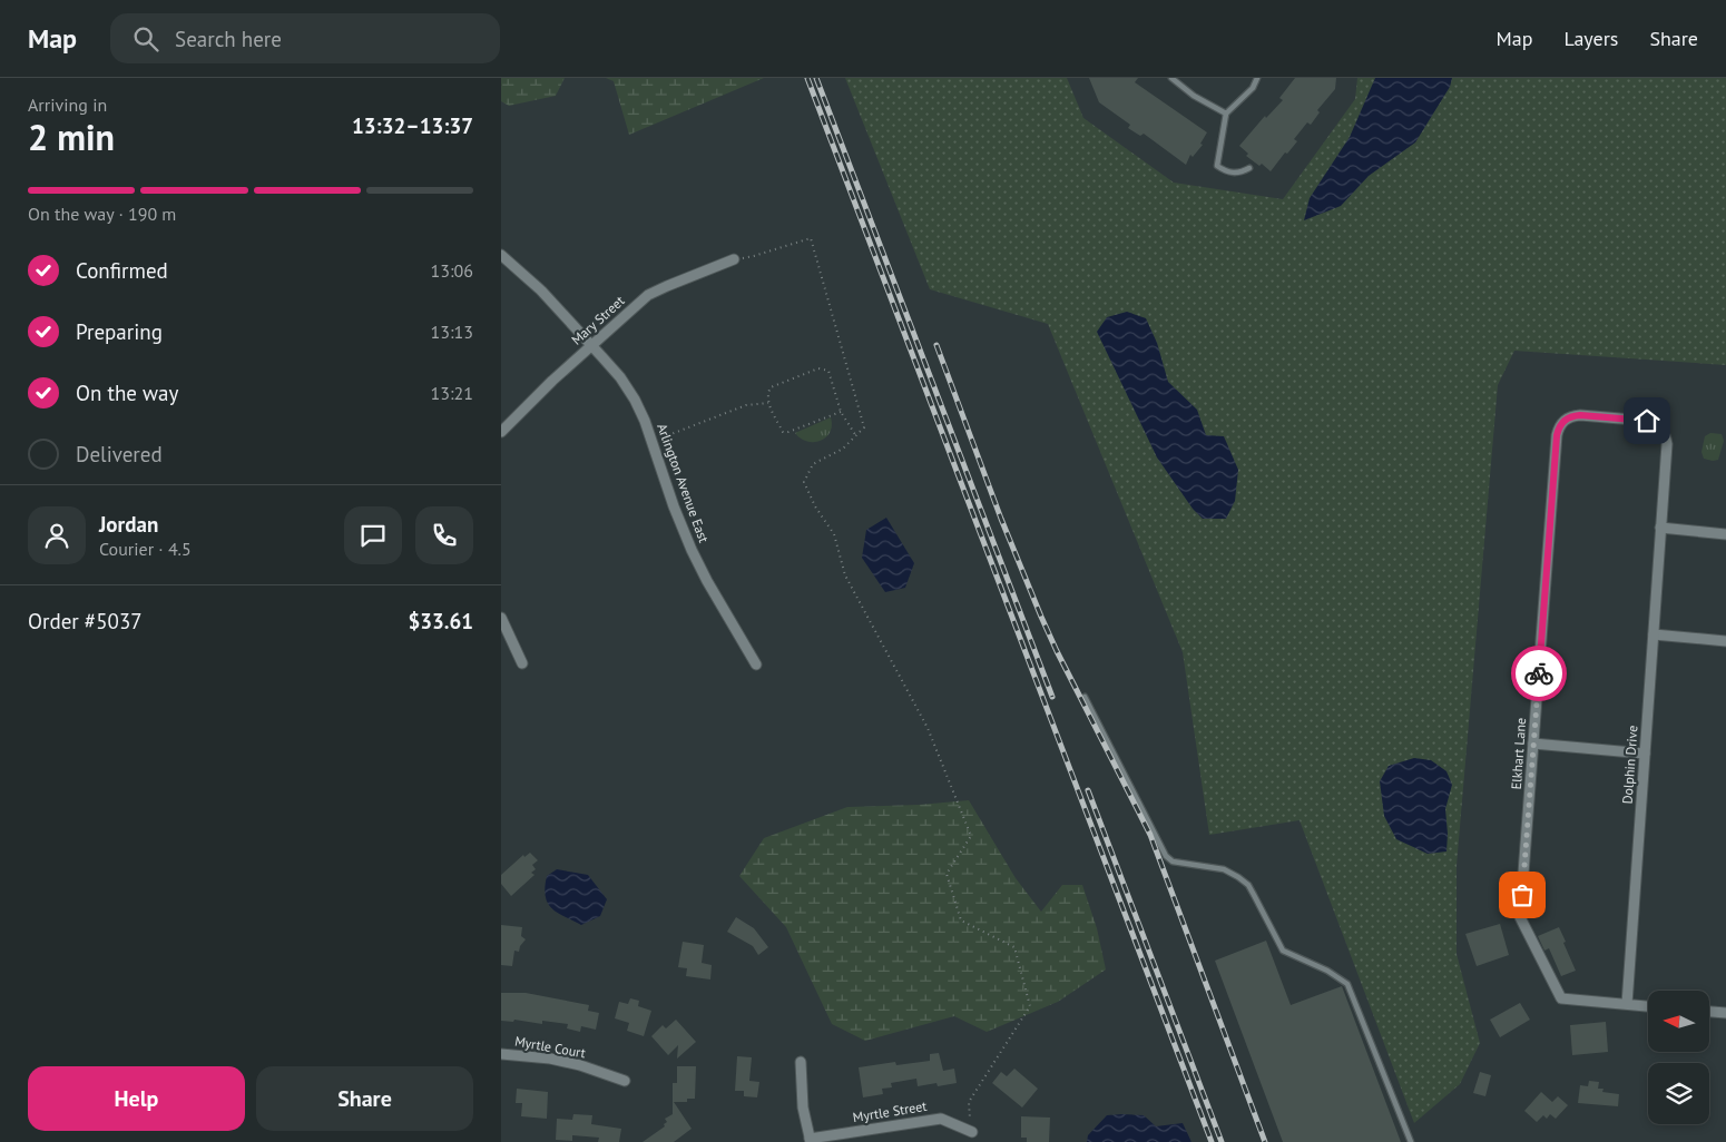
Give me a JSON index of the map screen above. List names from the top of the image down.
{
  "streets": {
    "street": [
      "Mary Street",
      "Arlington Avenue East",
      "Elkhart Lane",
      "Dolphin Drive",
      "Myrtle Court",
      "Myrtle Street"
    ]
  },
  "crossings": [
    ["Mary Street", "Arlington Avenue East"],
    ["Elkhart Lane", "Dolphin Drive"]
  ],
  "north": "left",
  "page": {
    "header": "Map",
    "search": "Search here",
    "nav": ["Map", "Layers", "Share"],
    "heading": ["2 min", "Arriving in", "13:32–13:37"],
    "panel": [
      "Jordan",
      "Courier · 4.5",
      "Order #5037",
      "$33.61"
    ],
    "bar": "On the way · 190 m",
    "list": [
      ["Confirmed", "13:06"],
      ["Preparing", "13:13"],
      ["On the way", "13:21"],
      "Delivered"
    ],
    "buttons": ["Help", "Share"]
  }
}
